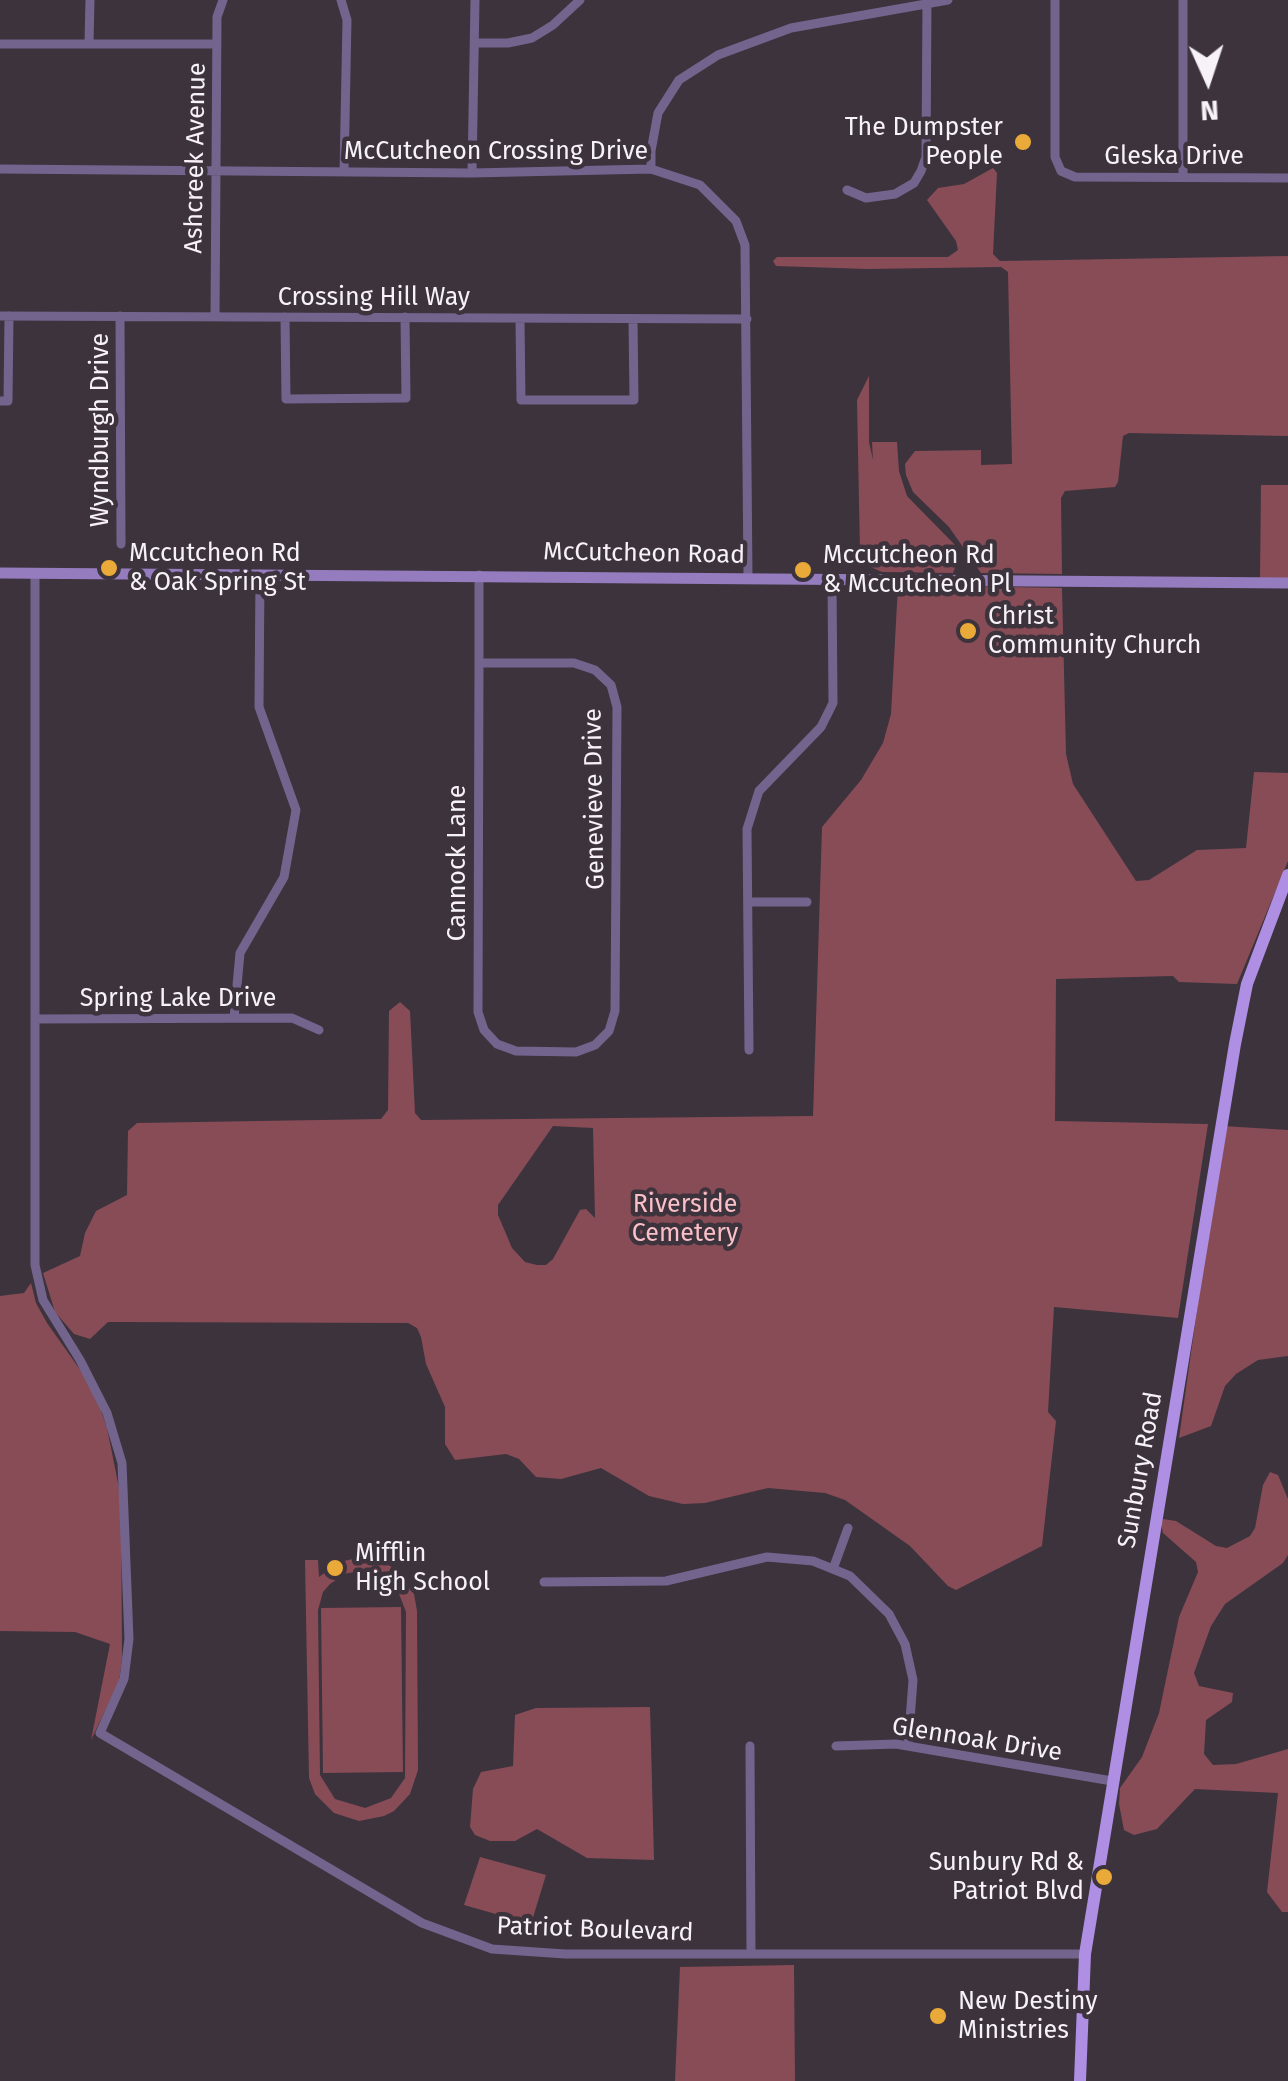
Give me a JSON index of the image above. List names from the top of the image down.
{
  "streets": {
    "main road": ["McCutcheon Road", "Sunbury Road"],
    "street": [
      "McCutcheon Crossing Drive",
      "Gleska Drive",
      "Ashcreek Avenue",
      "Crossing Hill Way",
      "Wyndburgh Drive",
      "Genevieve Drive",
      "Cannock Lane",
      "Spring Lake Drive",
      "Glennoak Drive",
      "Patriot Boulevard"
    ]
  },
  "crossings": [
    ["McCutcheon Crossing Drive", "Ashcreek Avenue"],
    ["McCutcheon Crossing Drive", "Crossing Hill Way"],
    ["McCutcheon Crossing Drive", "McCutcheon Road"],
    ["Ashcreek Avenue", "Crossing Hill Way"],
    ["Crossing Hill Way", "Wyndburgh Drive"],
    ["McCutcheon Road", "Cannock Lane"],
    ["Genevieve Drive", "Cannock Lane"],
    ["Spring Lake Drive", "Patriot Boulevard"],
    ["Sunbury Road", "Glennoak Drive"],
    ["Sunbury Road", "Patriot Boulevard"]
  ],
  "parks": ["Riverside Cemetery"],
  "places": [
    "The Dumpster People",
    "Mccutcheon Rd & Oak Spring St",
    "Mccutcheon Rd & Mccutcheon Pl",
    "Christ Community Church",
    "Mifflin High School",
    "Sunbury Rd & Patriot Blvd",
    "New Destiny Ministries"
  ],
  "north": "bottom"
}
